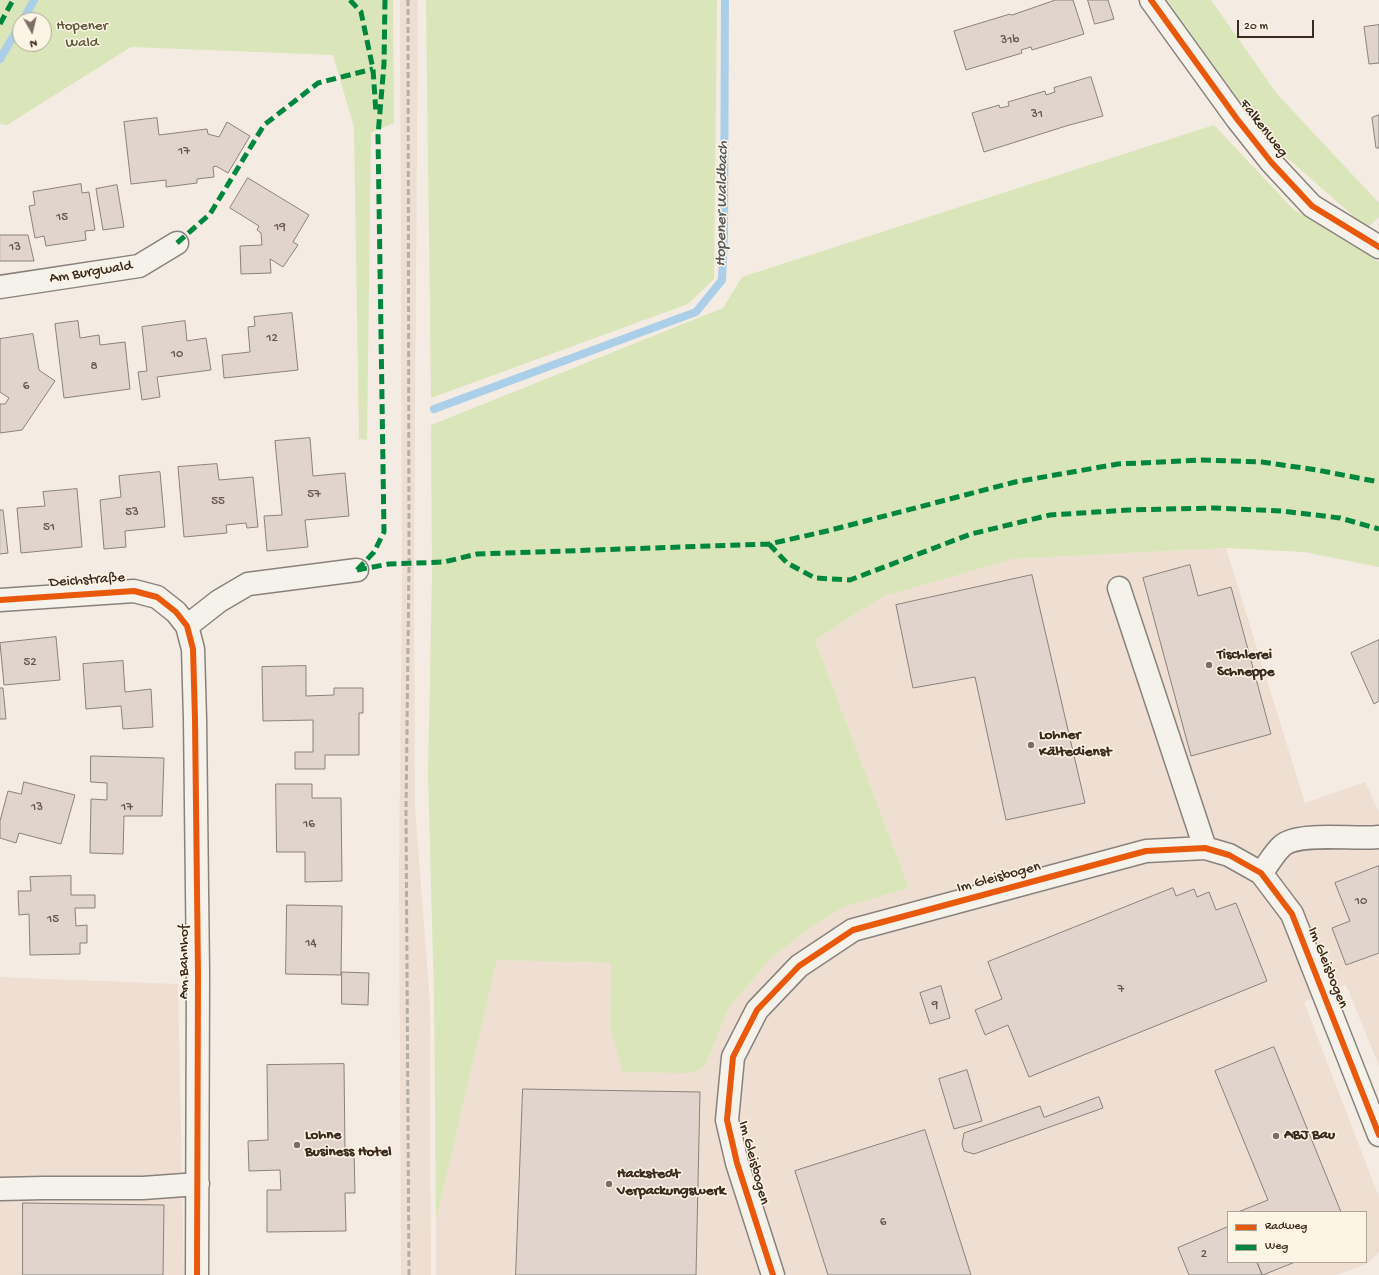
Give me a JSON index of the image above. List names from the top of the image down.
{
  "streets": {
    "street": [
      "Falkenweg",
      "Am Burgwald",
      "Deichstraße",
      "Im Gleisbogen",
      "Am Bahnhof"
    ]
  },
  "crossings": [
    ["Deichstraße", "Am Bahnhof"]
  ],
  "water": ["Hopener Waldbach"],
  "parks": ["Hopener Wald"],
  "places": [
    "Tischlerei Schneppe",
    "Lohner Kältedienst",
    "ABJ Bau",
    "Lohne Business Hotel",
    "Hackstedt Verpackungswerk"
  ],
  "house_numbers": [
    "31b",
    "31",
    "17",
    "15",
    "19",
    "13",
    "12",
    "10",
    "8",
    "6",
    "57",
    "55",
    "53",
    "51",
    "52",
    "13",
    "17",
    "16",
    "10",
    "15",
    "14",
    "7",
    "9",
    "6",
    "2"
  ],
  "legend": ["Radweg", "Weg"],
  "scale_bar": "20 m",
  "north": "bottom"
}
